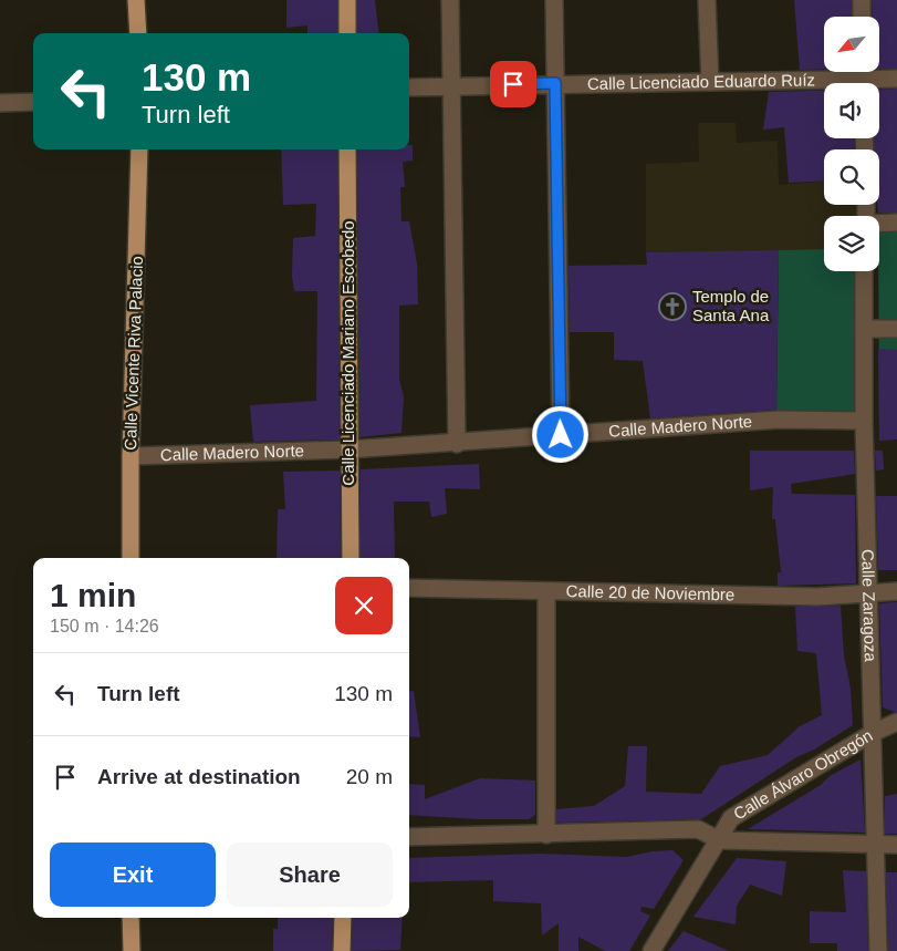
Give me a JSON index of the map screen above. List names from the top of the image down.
{
  "streets": {
    "main road": ["Calle Vicente Riva Palacio", "Calle Licenciado Mariano Escobedo"],
    "street": [
      "Calle Licenciado Eduardo Ruíz",
      "Calle Madero Norte",
      "Calle 20 de Noviembre",
      "Calle Zaragoza",
      "Calle Álvaro Obregón"
    ]
  },
  "crossings": [
    ["Calle Vicente Riva Palacio", "Calle Madero Norte"],
    ["Calle Licenciado Mariano Escobedo", "Calle Madero Norte"],
    ["Calle Madero Norte", "Calle Zaragoza"],
    ["Calle 20 de Noviembre", "Calle Zaragoza"],
    ["Calle Zaragoza", "Calle Álvaro Obregón"]
  ],
  "places": {
    "church": ["Templo de Santa Ana"]
  },
  "north": "bottom left",
  "page": {
    "turn": ["130 m", "Turn left"],
    "heading": ["1 min", "150 m · 14:26"],
    "list": [
      {
        "name": "Turn left",
        "value": "130 m"
      },
      {
        "name": "Arrive at destination",
        "value": "20 m"
      }
    ],
    "buttons": ["Exit", "Share"]
  }
}
